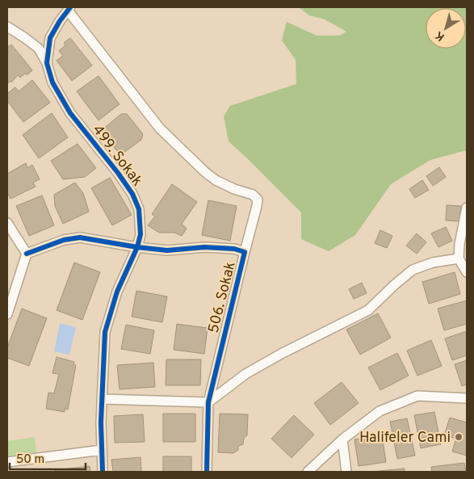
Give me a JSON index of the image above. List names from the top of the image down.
{
  "streets": {
    "street": ["499. Sokak", "506. Sokak"]
  },
  "crossings": [
    ["499. Sokak", "506. Sokak"]
  ],
  "places": ["Halifeler Cami"],
  "scale_bar": "50 m",
  "north": "bottom left"
}
